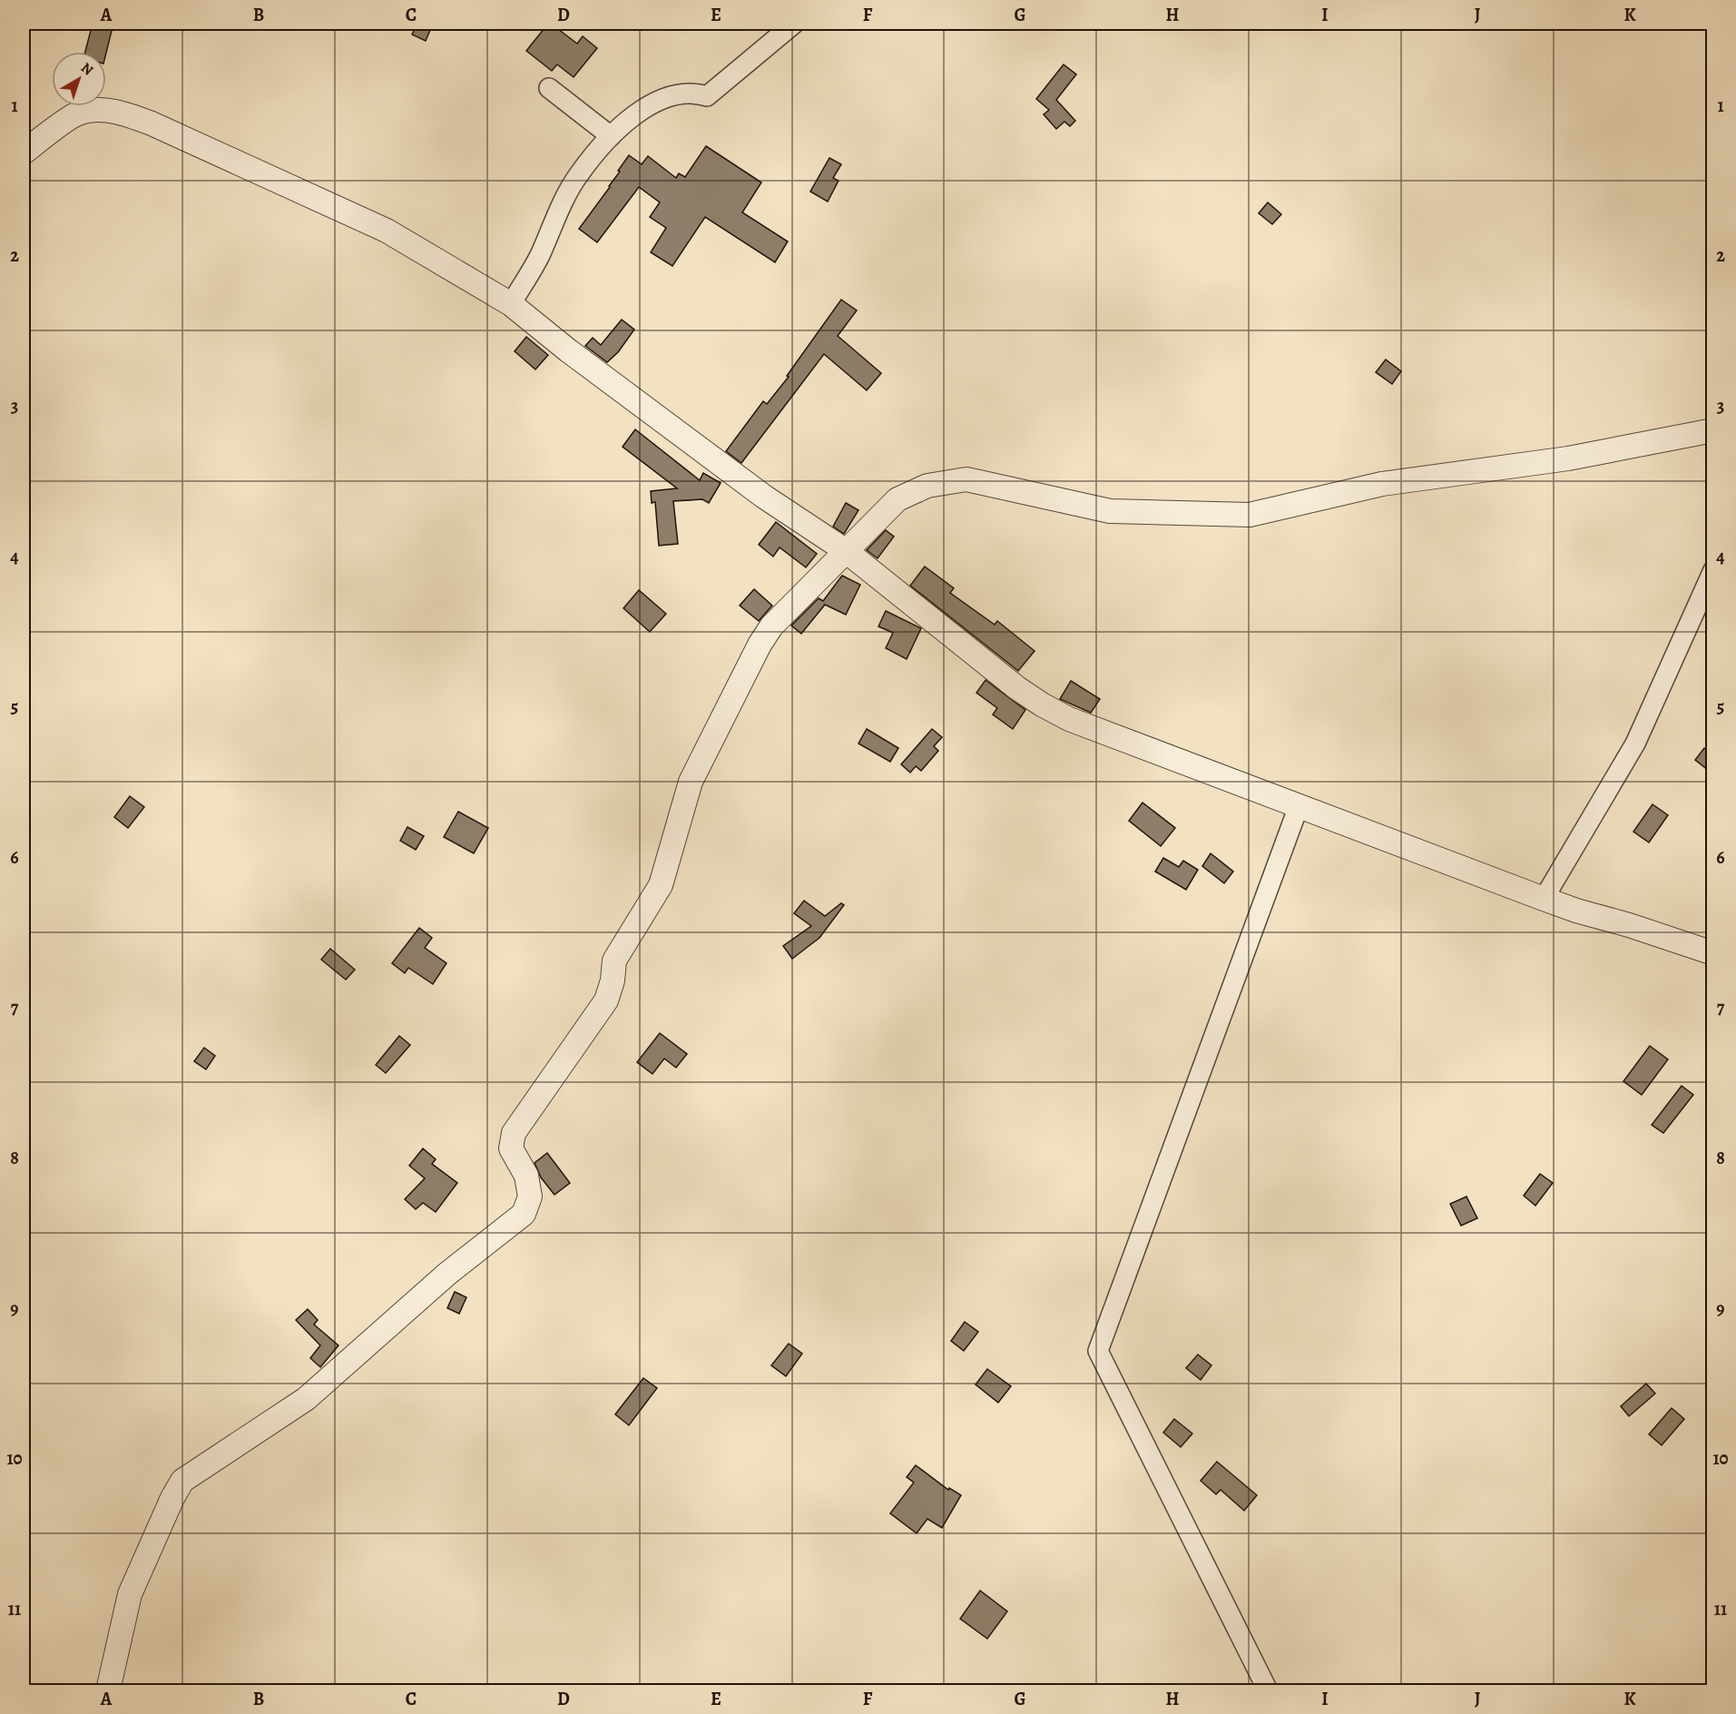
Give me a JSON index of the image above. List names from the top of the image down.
{
  "north": "top right",
  "grid": {
    "columns": [
      "A",
      "B",
      "C",
      "D",
      "E",
      "F",
      "G",
      "H",
      "I",
      "J",
      "K"
    ],
    "rows": [
      "1",
      "2",
      "3",
      "4",
      "5",
      "6",
      "7",
      "8",
      "9",
      "10",
      "11"
    ]
  }
}
